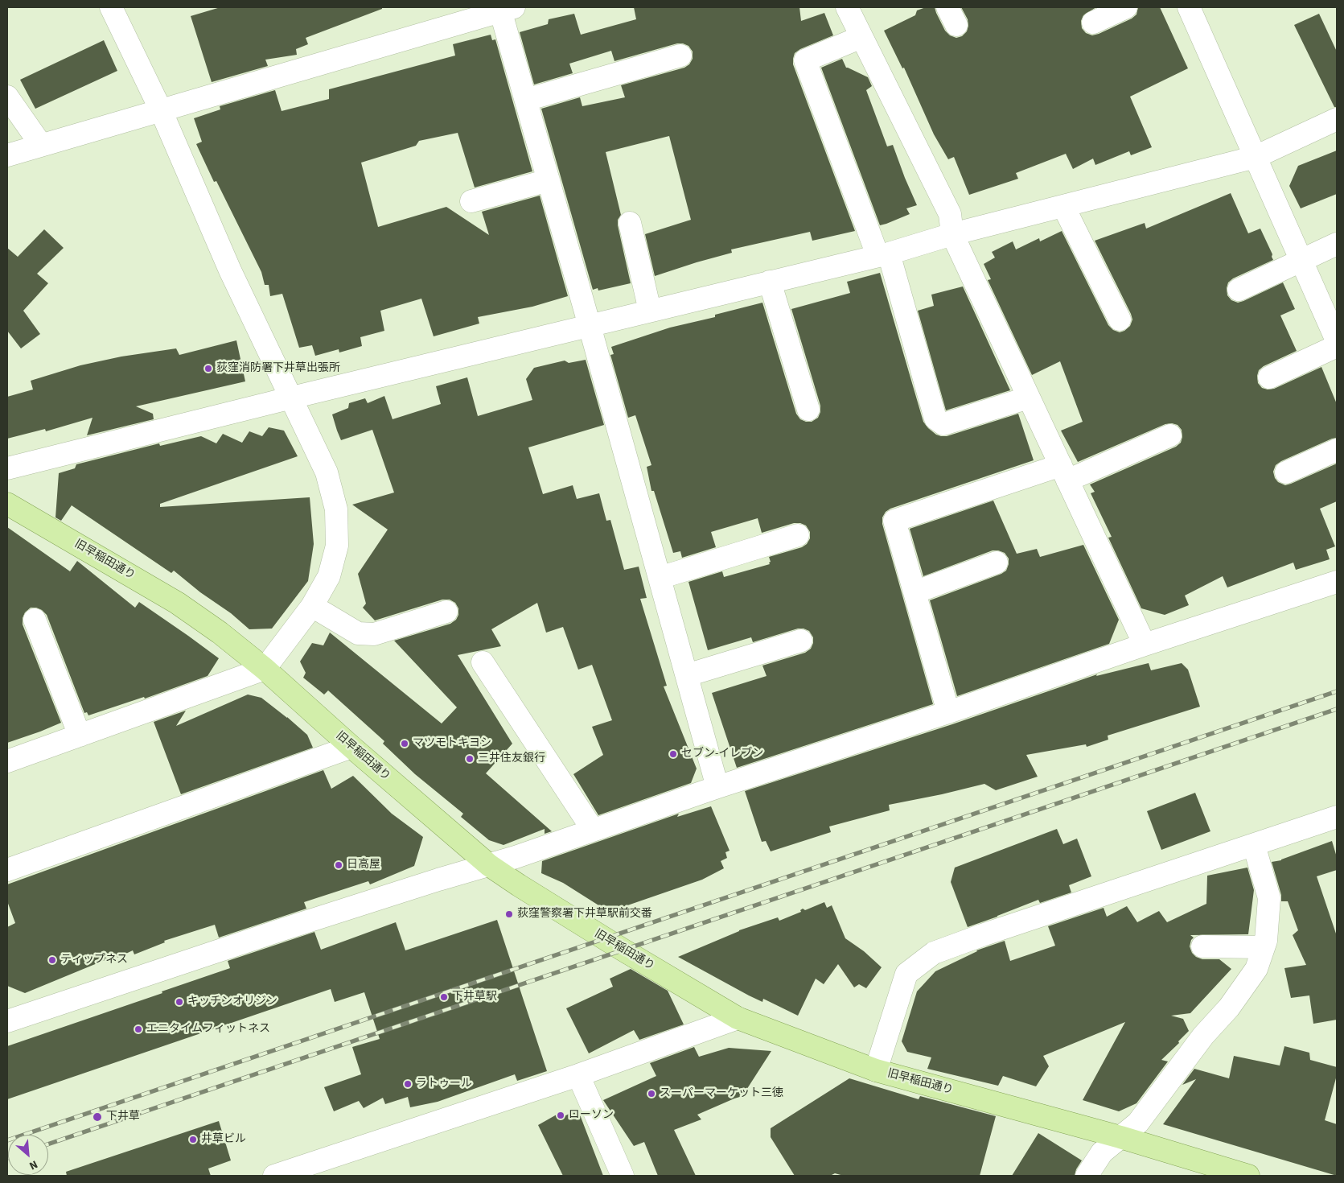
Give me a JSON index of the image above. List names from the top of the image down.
{
  "streets": {
    "main road": ["旧早稲田通り"]
  },
  "places": [
    "荻窪消防署下井草出張所",
    "マツモトキヨシ",
    "セブン-イレブン",
    "三井住友銀行",
    "日高屋",
    "荻窪警察署下井草駅前交番",
    "ティップネス",
    "下井草駅",
    "キッチンオリジン",
    "エニタイムフィットネス",
    "ラトゥール",
    "スーパーマーケット三徳",
    "ローソン",
    "下井草",
    "井草ビル"
  ],
  "north": "bottom right"
}
